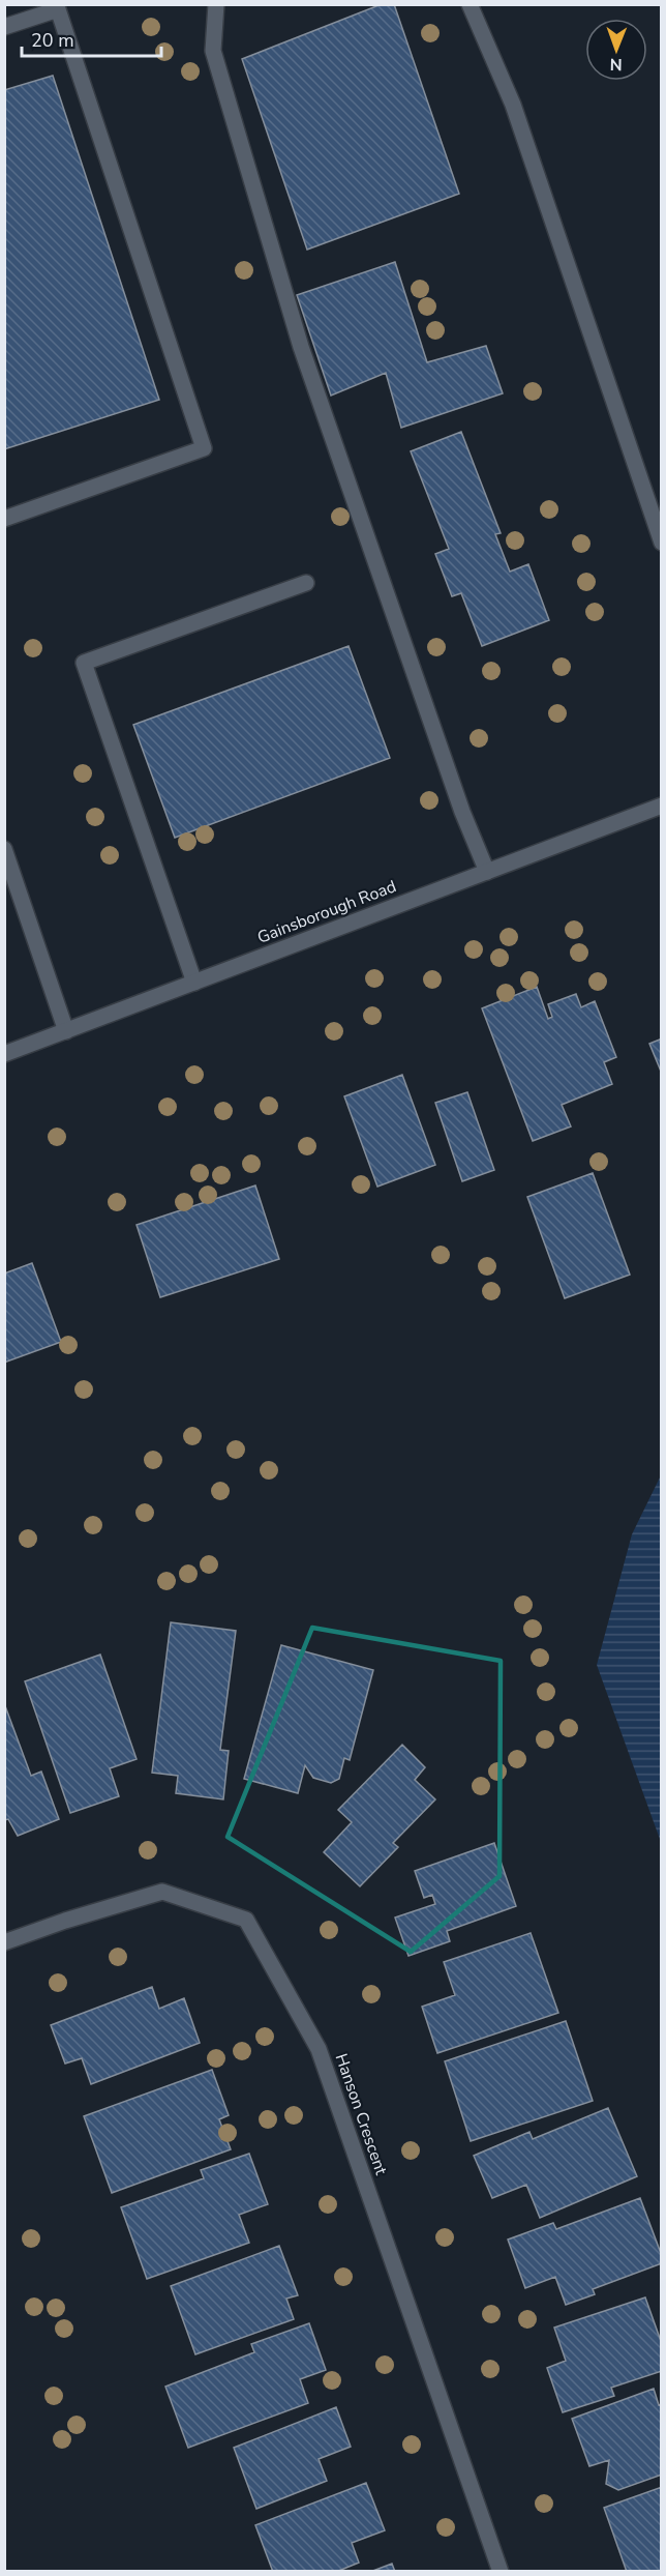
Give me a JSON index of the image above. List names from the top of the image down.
{
  "streets": {
    "street": ["Gainsborough Road", "Hanson Crescent"]
  },
  "scale_bar": "20 m",
  "north": "bottom"
}
